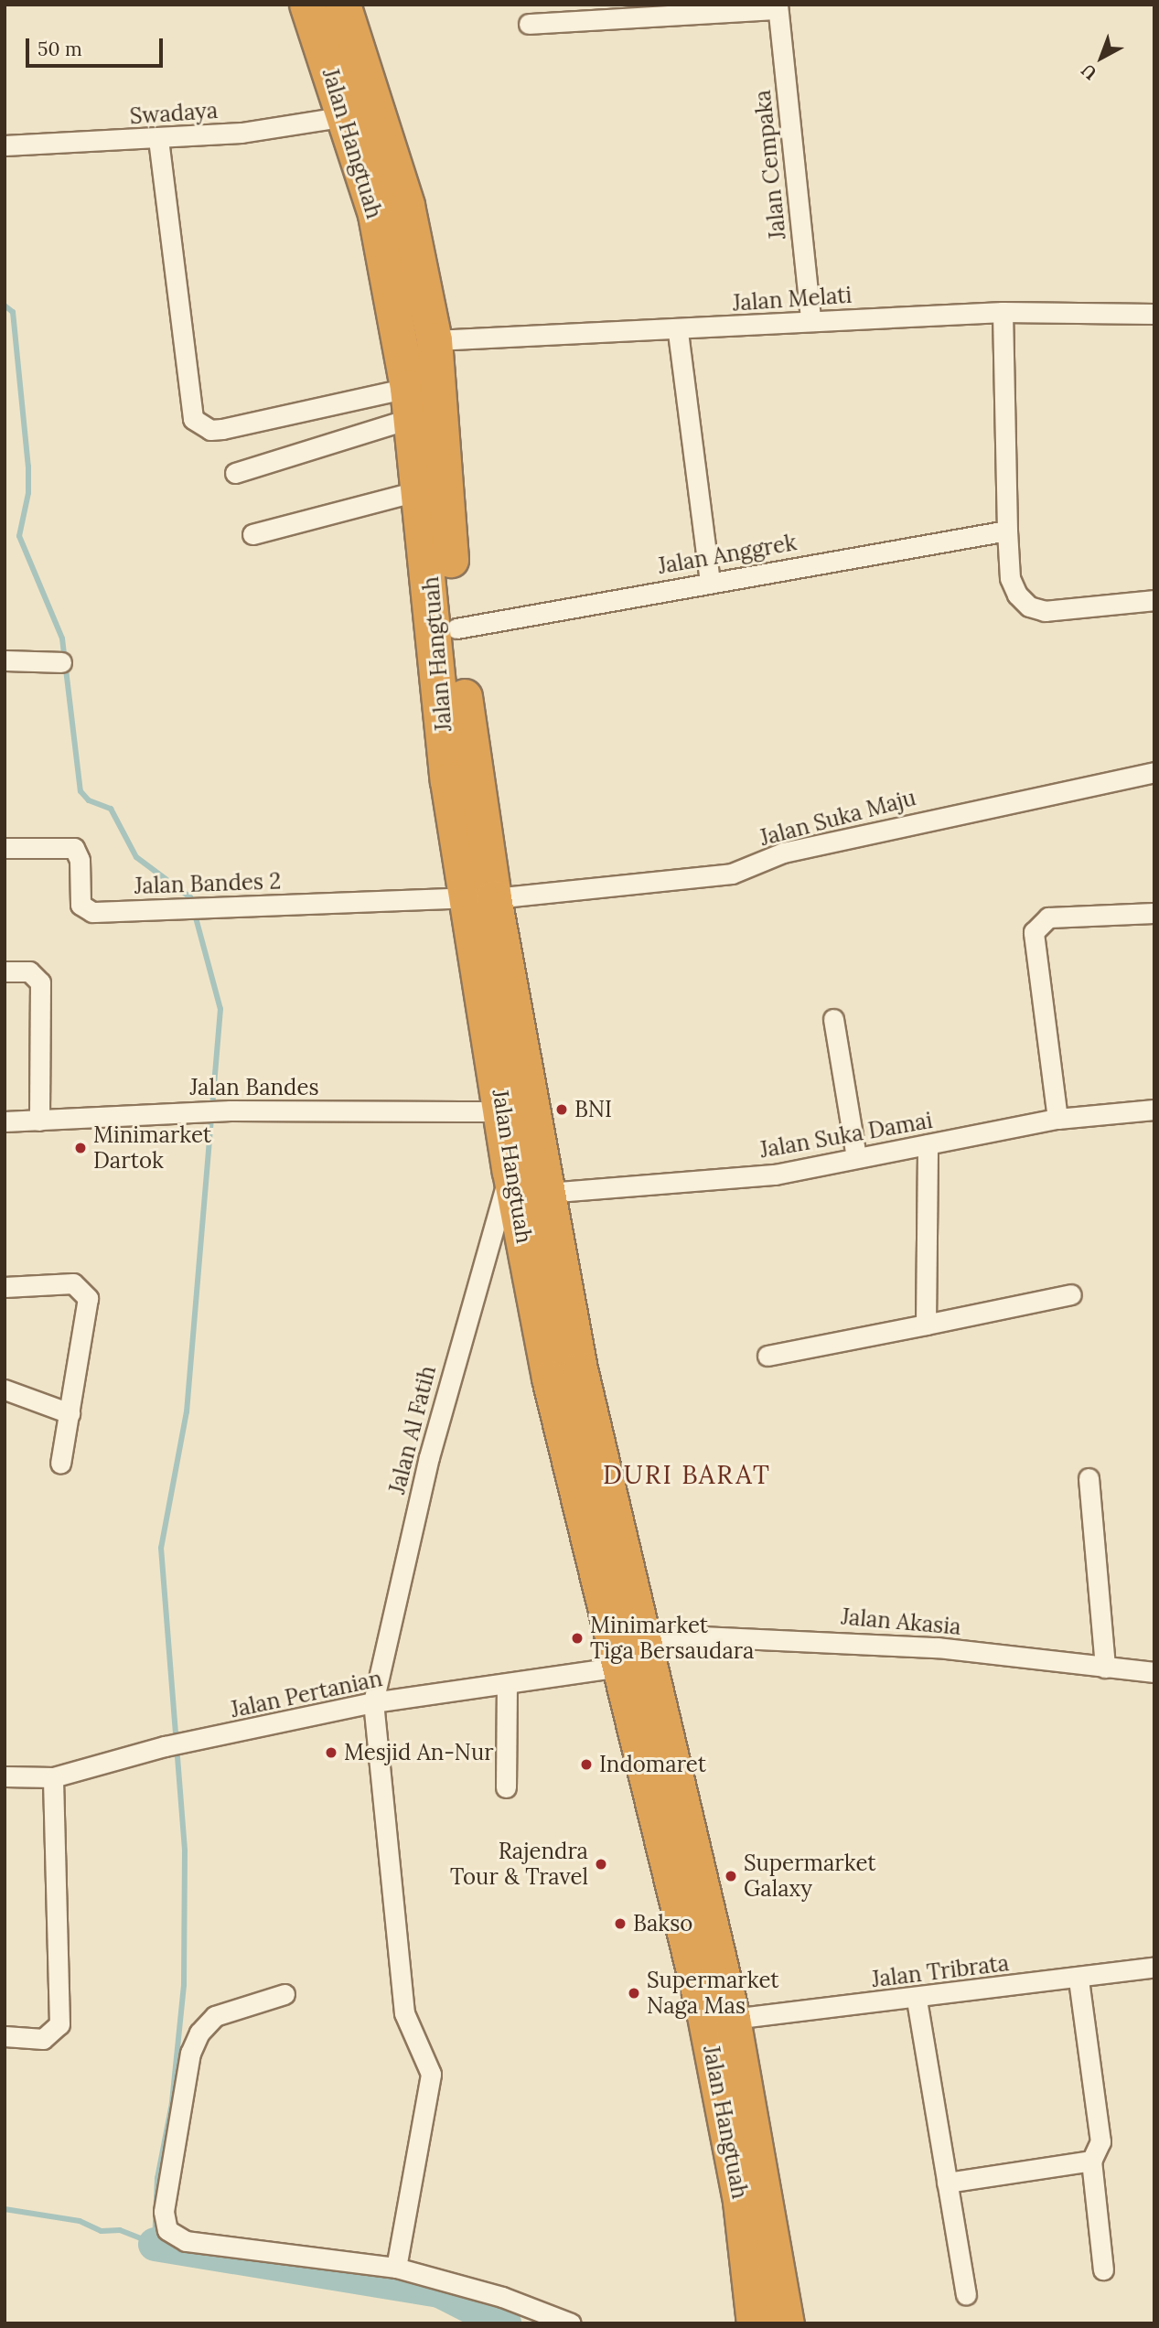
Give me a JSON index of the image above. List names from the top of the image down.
{
  "streets": {
    "highway": ["Jalan Hangtuah"],
    "street": [
      "Swadaya",
      "Jalan Cempaka",
      "Jalan Melati",
      "Jalan Anggrek",
      "Jalan Suka Maju",
      "Jalan Bandes 2",
      "Jalan Bandes",
      "Jalan Suka Damai",
      "Jalan Al Fatih",
      "Jalan Akasia",
      "Jalan Pertanian",
      "Jalan Tribrata"
    ]
  },
  "crossings": [
    ["Swadaya", "Jalan Hangtuah"],
    ["Jalan Hangtuah", "Jalan Melati"],
    ["Jalan Hangtuah", "Jalan Anggrek"],
    ["Jalan Hangtuah", "Jalan Suka Maju"],
    ["Jalan Hangtuah", "Jalan Bandes 2"],
    ["Jalan Hangtuah", "Jalan Bandes"],
    ["Jalan Hangtuah", "Jalan Suka Damai"],
    ["Jalan Hangtuah", "Jalan Al Fatih"],
    ["Jalan Hangtuah", "Jalan Akasia"],
    ["Jalan Hangtuah", "Jalan Pertanian"],
    ["Jalan Hangtuah", "Jalan Tribrata"],
    ["Jalan Cempaka", "Jalan Melati"],
    ["Jalan Suka Maju", "Jalan Bandes 2"],
    ["Jalan Al Fatih", "Jalan Pertanian"]
  ],
  "districts": ["DURI BARAT"],
  "places": [
    "BNI",
    "Minimarket Dartok",
    "Minimarket Tiga Bersaudara",
    "Mesjid An-Nur",
    "Indomaret",
    "Rajendra Tour & Travel",
    "Supermarket Galaxy",
    "Bakso",
    "Supermarket Naga Mas"
  ],
  "scale_bar": "50 m",
  "north": "bottom left"
}
